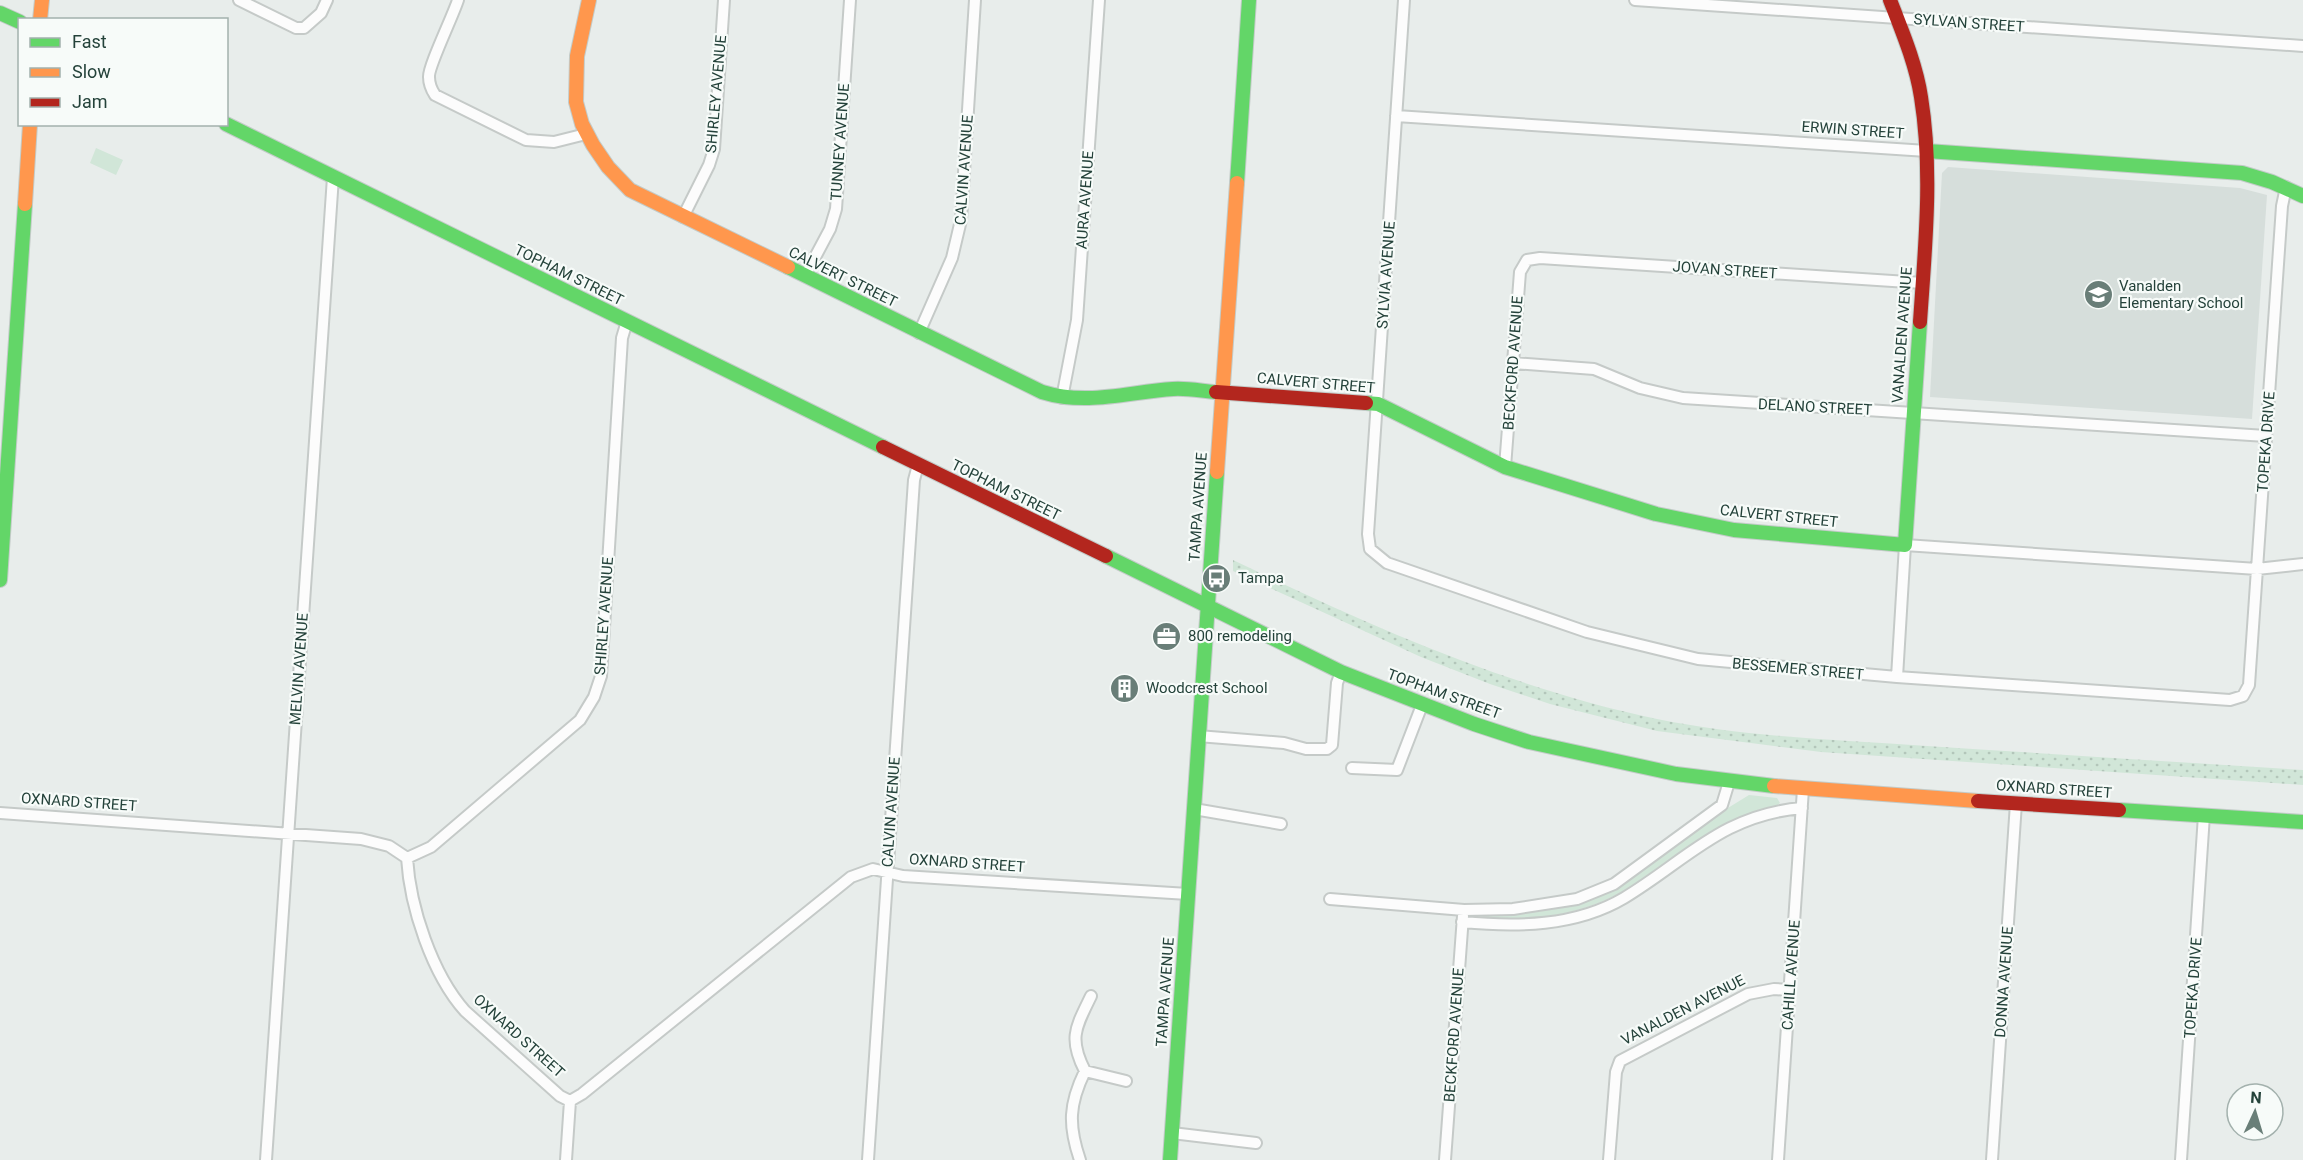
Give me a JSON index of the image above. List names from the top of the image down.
{
  "streets": {
    "main road": [
      "ERWIN STREET",
      "TOPHAM STREET",
      "CALVERT STREET",
      "VANALDEN AVENUE",
      "TAMPA AVENUE",
      "OXNARD STREET"
    ],
    "street": [
      "SYLVAN STREET",
      "SHIRLEY AVENUE",
      "TUNNEY AVENUE",
      "CALVIN AVENUE",
      "AURA AVENUE",
      "JOVAN STREET",
      "SYLVIA AVENUE",
      "BECKFORD AVENUE",
      "DELANO STREET",
      "TOPEKA DRIVE",
      "MELVIN AVENUE",
      "BESSEMER STREET",
      "CAHILL AVENUE",
      "DONNA AVENUE"
    ]
  },
  "crossings": [
    ["SYLVAN STREET", "VANALDEN AVENUE"],
    ["SHIRLEY AVENUE", "TOPHAM STREET"],
    ["SHIRLEY AVENUE", "CALVERT STREET"],
    ["SHIRLEY AVENUE", "OXNARD STREET"],
    ["ERWIN STREET", "SYLVIA AVENUE"],
    ["ERWIN STREET", "VANALDEN AVENUE"],
    ["ERWIN STREET", "TOPEKA DRIVE"],
    ["TUNNEY AVENUE", "CALVERT STREET"],
    ["CALVIN AVENUE", "TOPHAM STREET"],
    ["CALVIN AVENUE", "CALVERT STREET"],
    ["CALVIN AVENUE", "OXNARD STREET"],
    ["AURA AVENUE", "CALVERT STREET"],
    ["JOVAN STREET", "VANALDEN AVENUE"],
    ["JOVAN STREET", "BECKFORD AVENUE"],
    ["TOPHAM STREET", "TAMPA AVENUE"],
    ["TOPHAM STREET", "MELVIN AVENUE"],
    ["TOPHAM STREET", "OXNARD STREET"],
    ["TOPHAM STREET", "CAHILL AVENUE"],
    ["SYLVIA AVENUE", "CALVERT STREET"],
    ["SYLVIA AVENUE", "BESSEMER STREET"],
    ["CALVERT STREET", "VANALDEN AVENUE"],
    ["CALVERT STREET", "BECKFORD AVENUE"],
    ["CALVERT STREET", "TOPEKA DRIVE"],
    ["CALVERT STREET", "TAMPA AVENUE"],
    ["VANALDEN AVENUE", "DELANO STREET"],
    ["VANALDEN AVENUE", "BESSEMER STREET"],
    ["VANALDEN AVENUE", "CAHILL AVENUE"],
    ["BECKFORD AVENUE", "DELANO STREET"],
    ["DELANO STREET", "TOPEKA DRIVE"],
    ["TOPEKA DRIVE", "BESSEMER STREET"],
    ["TOPEKA DRIVE", "OXNARD STREET"],
    ["TAMPA AVENUE", "OXNARD STREET"],
    ["MELVIN AVENUE", "OXNARD STREET"],
    ["OXNARD STREET", "CAHILL AVENUE"],
    ["OXNARD STREET", "DONNA AVENUE"]
  ],
  "places": {
    "school or university": ["Vanalden Elementary School"],
    "bus stop": ["Tampa"],
    "office": ["800 remodeling"],
    "building": ["Woodcrest School"]
  },
  "legend": ["Fast", "Slow", "Jam"],
  "north": "top"
}
